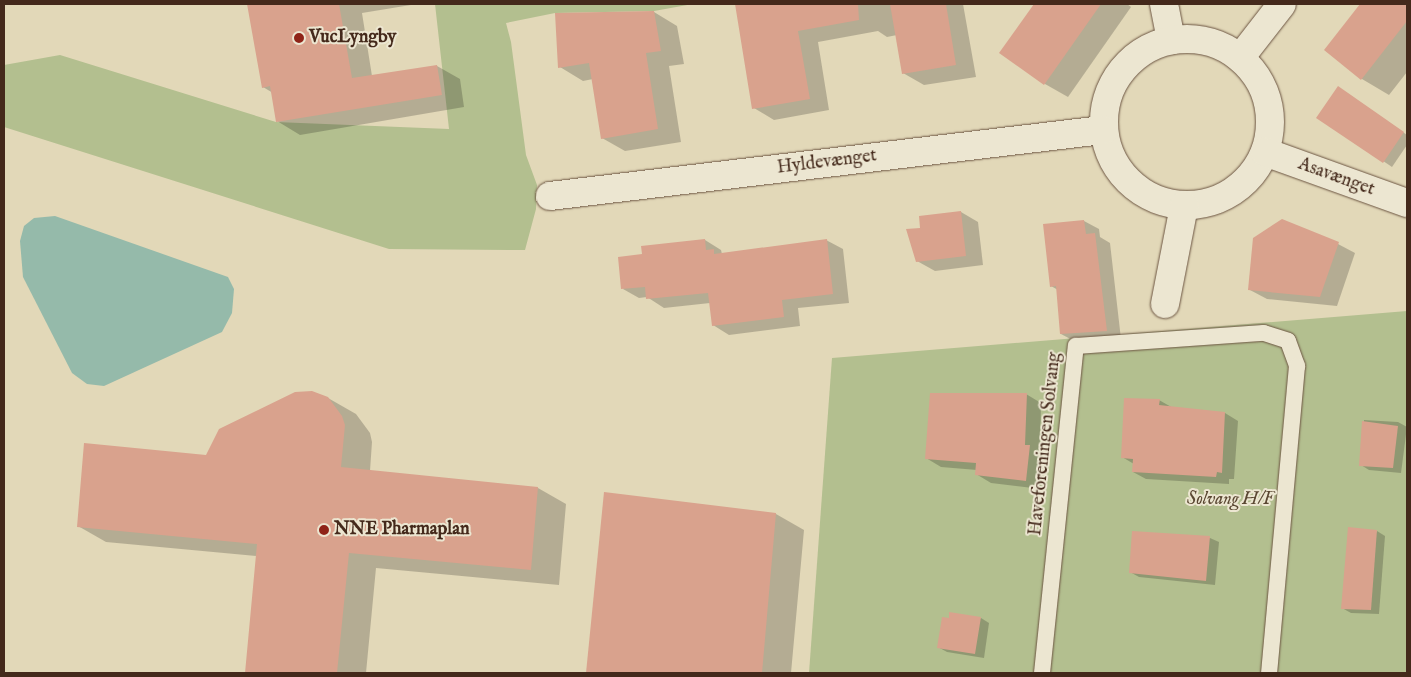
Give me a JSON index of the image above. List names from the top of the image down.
{
  "streets": {
    "street": ["Hyldevænget", "Asavænget"],
    "lane": ["Haveforeningen Solvang"]
  },
  "crossings": [
    ["Hyldevænget", "Asavænget"]
  ],
  "parks": ["Solvang H/F"],
  "places": ["VucLyngby", "NNE Pharmaplan"]
}
